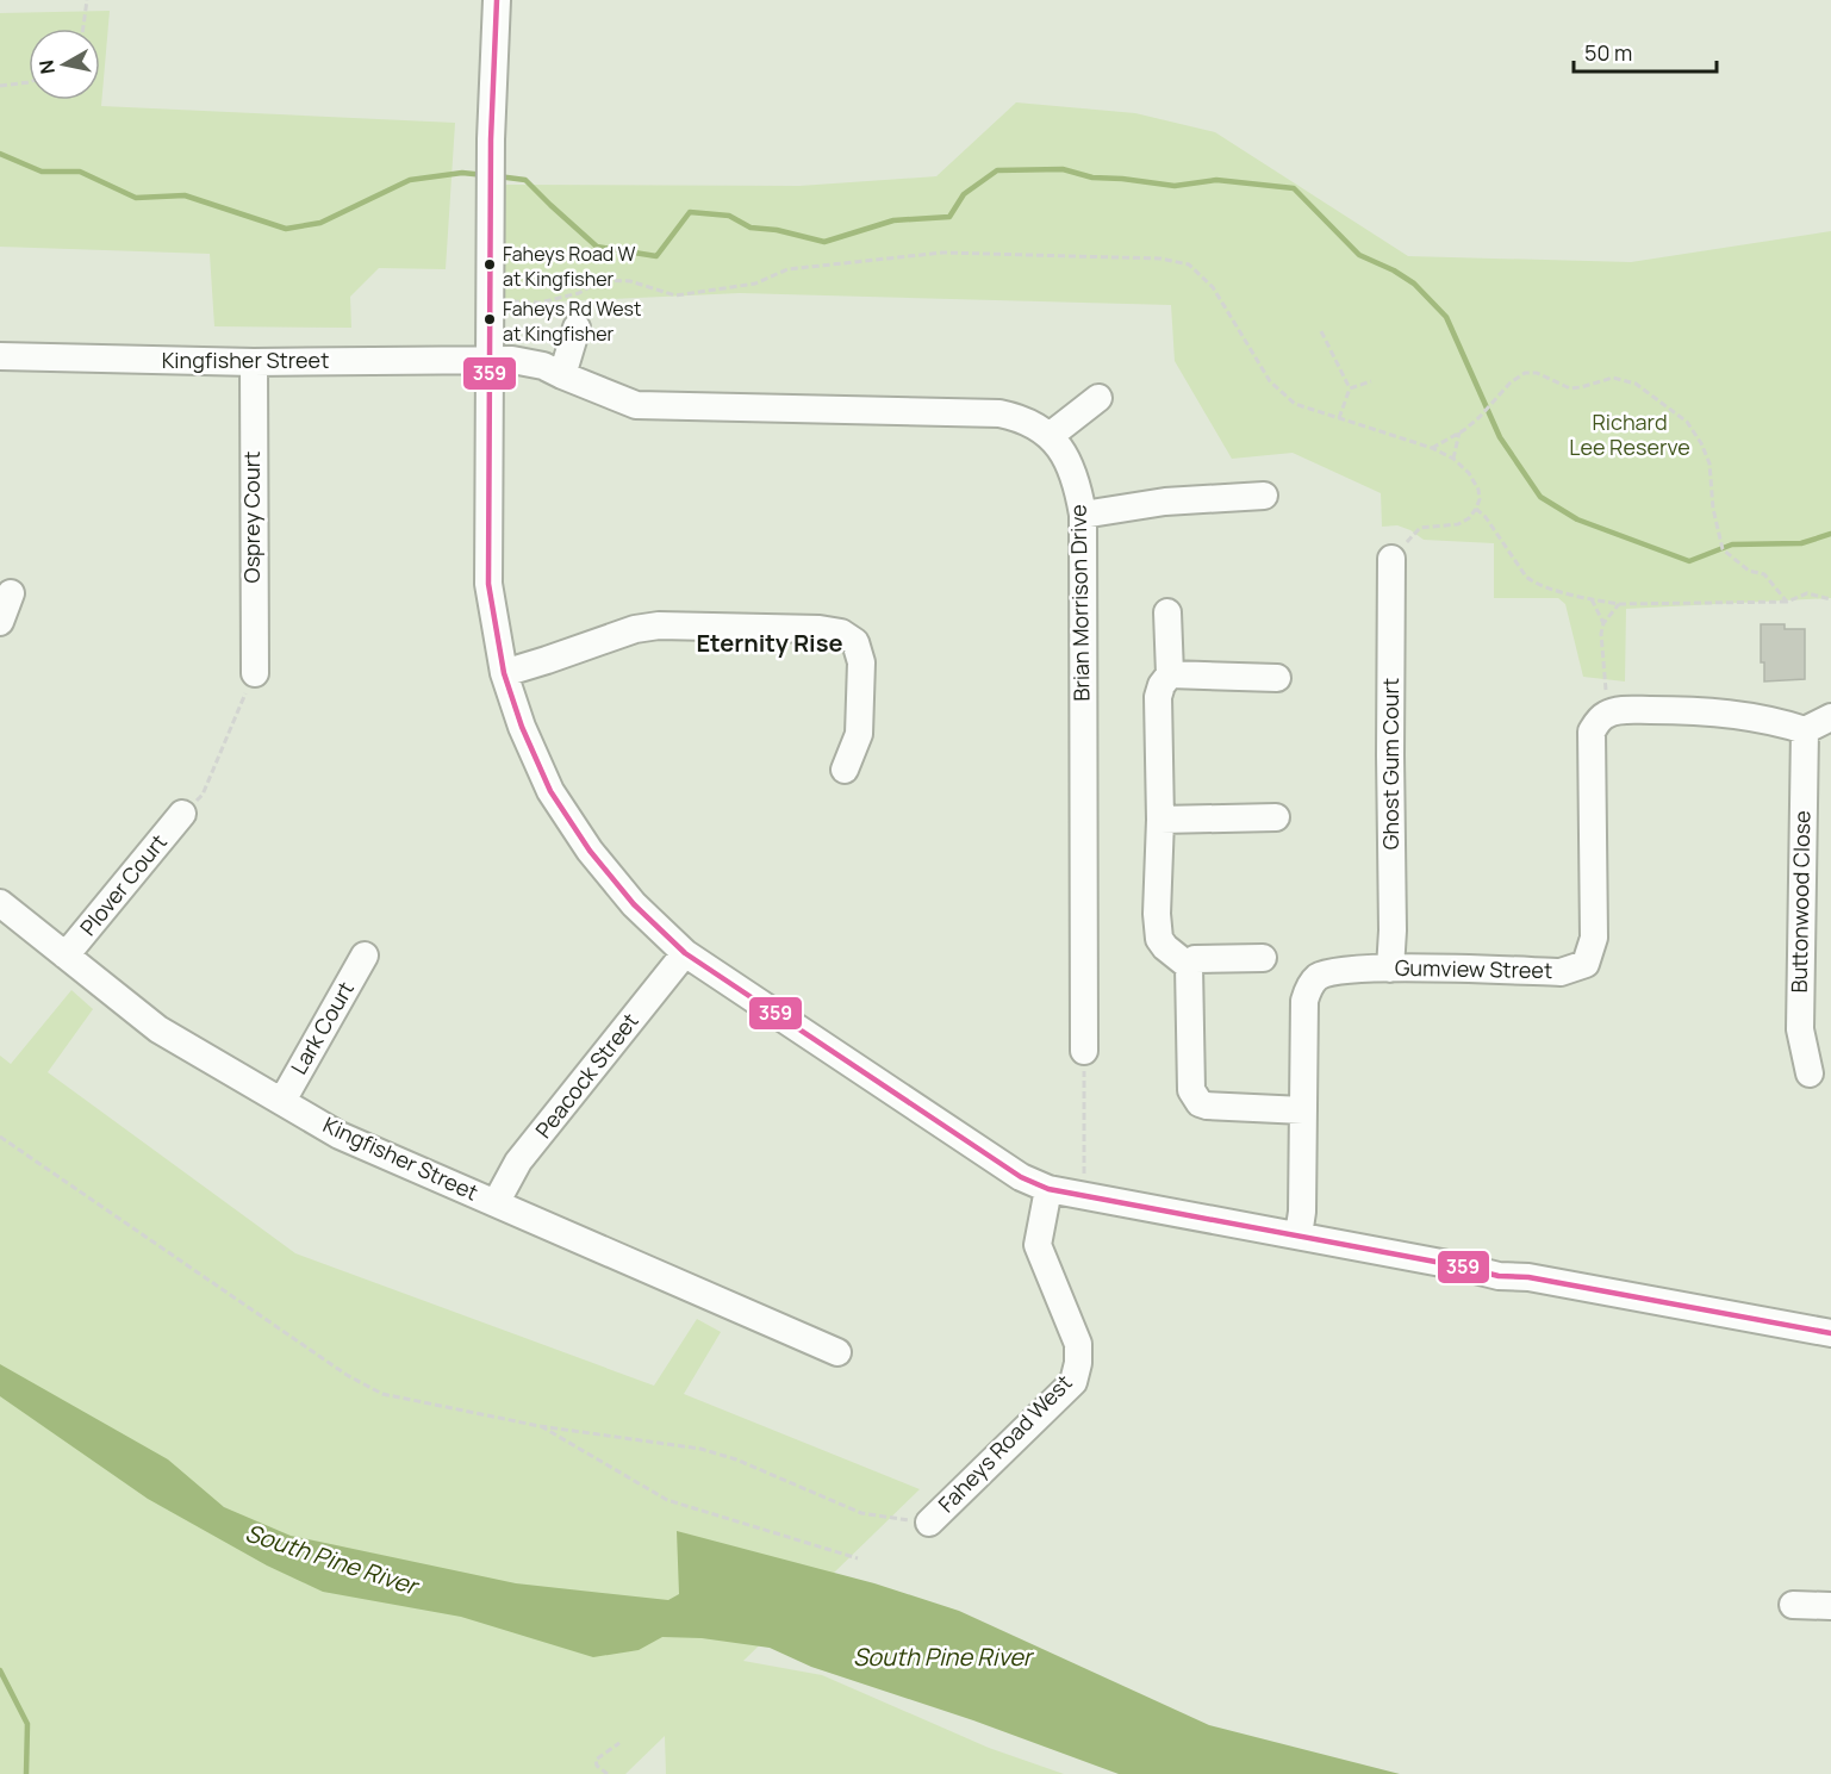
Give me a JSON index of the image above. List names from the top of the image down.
{
  "streets": {
    "street": [
      "Kingfisher Street",
      "Osprey Court",
      "Brian Morrison Drive",
      "Ghost Gum Court",
      "Plover Court",
      "Buttonwood Close",
      "Gumview Street",
      "Lark Court",
      "Peacock Street",
      "Faheys Road West"
    ]
  },
  "crossings": [
    ["Kingfisher Street", "Osprey Court"],
    ["Kingfisher Street", "Brian Morrison Drive"],
    ["Kingfisher Street", "Plover Court"],
    ["Kingfisher Street", "Lark Court"],
    ["Kingfisher Street", "Peacock Street"],
    ["Ghost Gum Court", "Gumview Street"]
  ],
  "districts": ["Eternity Rise"],
  "water": ["South Pine River"],
  "parks": ["Richard Lee Reserve"],
  "places": ["Faheys Road W at Kingfisher", "Faheys Rd West at Kingfisher"],
  "lines": ["transit line 359"],
  "scale_bar": "50 m",
  "north": "left"
}
